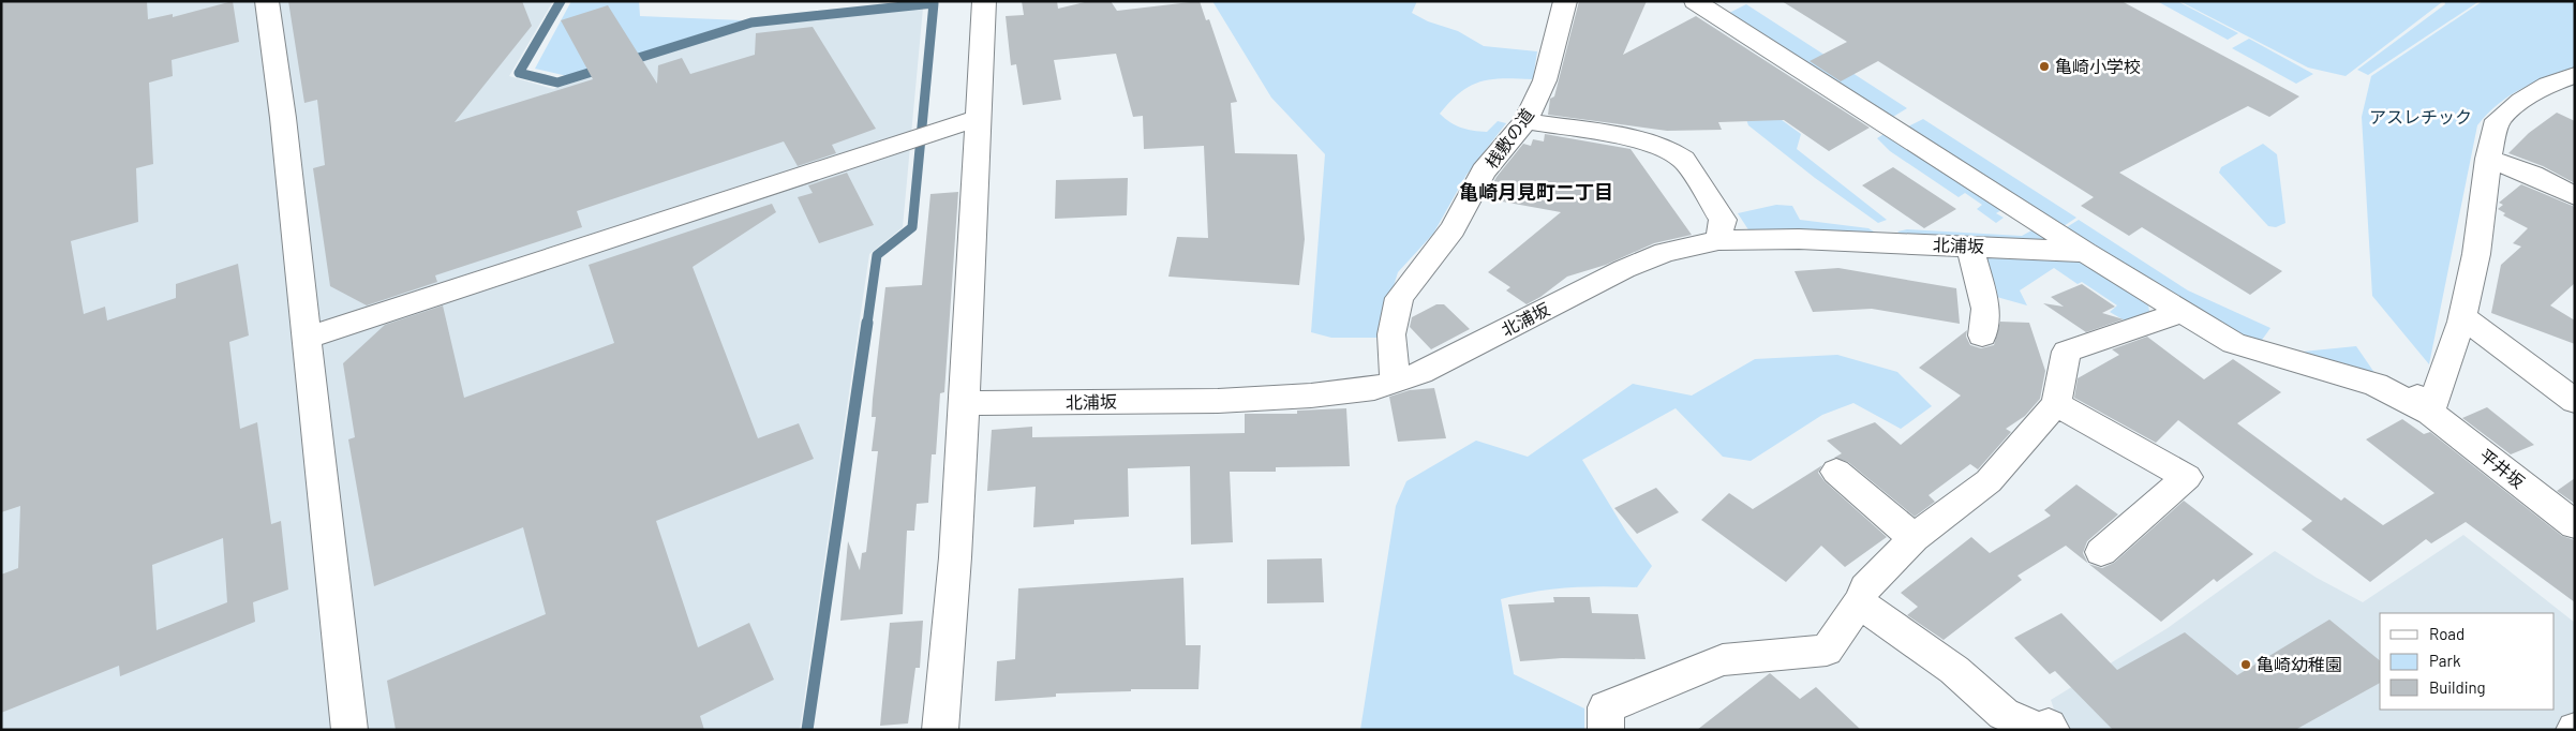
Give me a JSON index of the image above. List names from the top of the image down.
{
  "streets": {
    "street": ["桟敷の道", "北浦坂", "平井坂"]
  },
  "crossings": [
    ["桟敷の道", "北浦坂"]
  ],
  "districts": ["亀崎月見町二丁目"],
  "parks": ["アスレチック"],
  "places": ["亀崎小学校", "亀崎幼稚園"],
  "legend": ["Road", "Park", "Building"]
}
